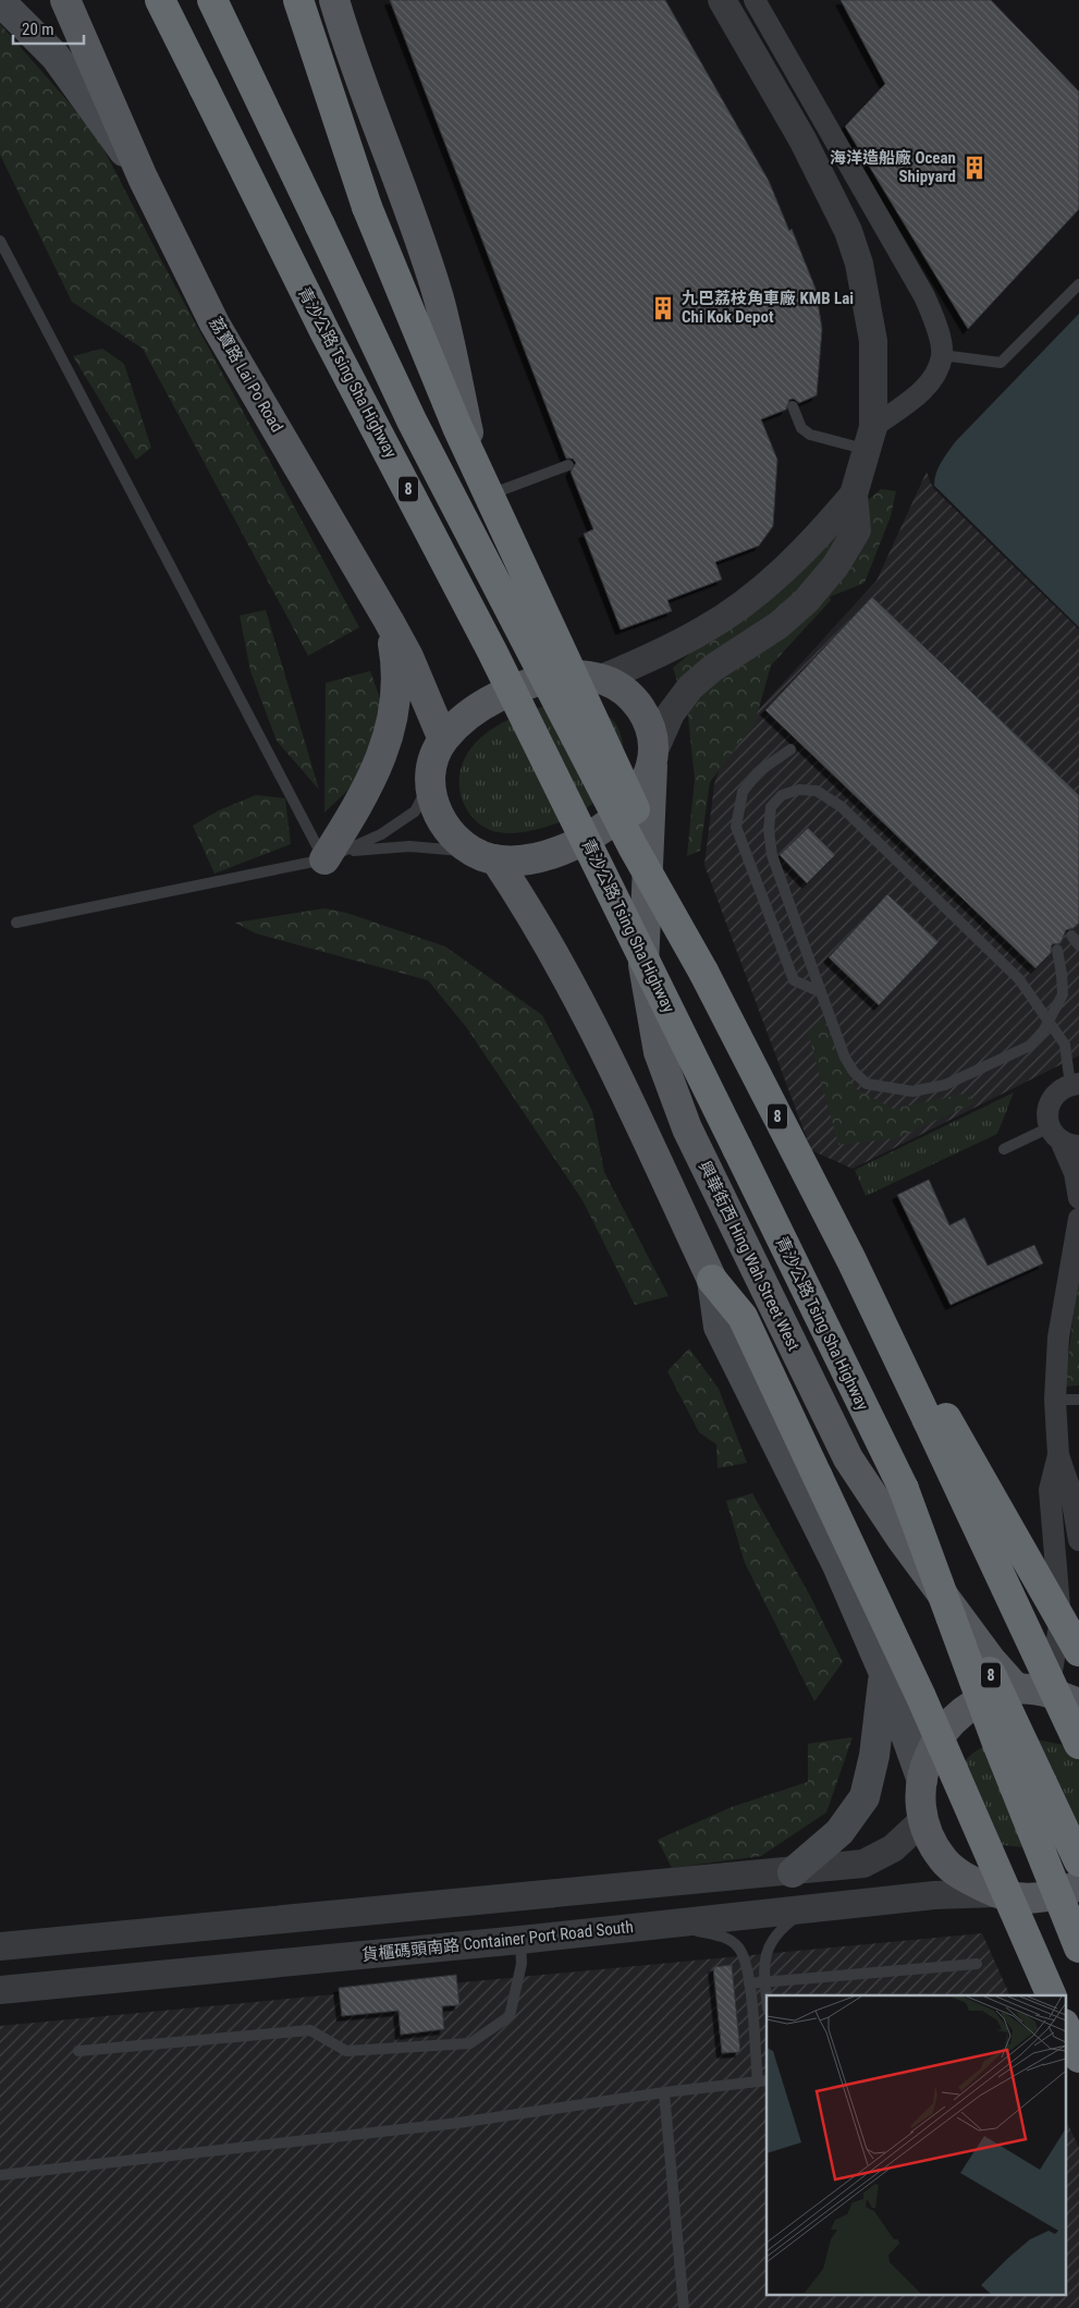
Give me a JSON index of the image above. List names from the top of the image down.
{
  "streets": {
    "highway": ["青沙公路 Tsing Sha Highway", "8"],
    "main road": ["荔寶路 Lai Po Road", "興華街西 Hing Wah Street West"],
    "street": ["貨櫃碼頭南路 Container Port Road South"]
  },
  "places": {
    "building": ["海洋造船廠 Ocean Shipyard", "九巴荔枝角車廠 KMB Lai Chi Kok Depot"]
  },
  "scale_bar": "20 m"
}
